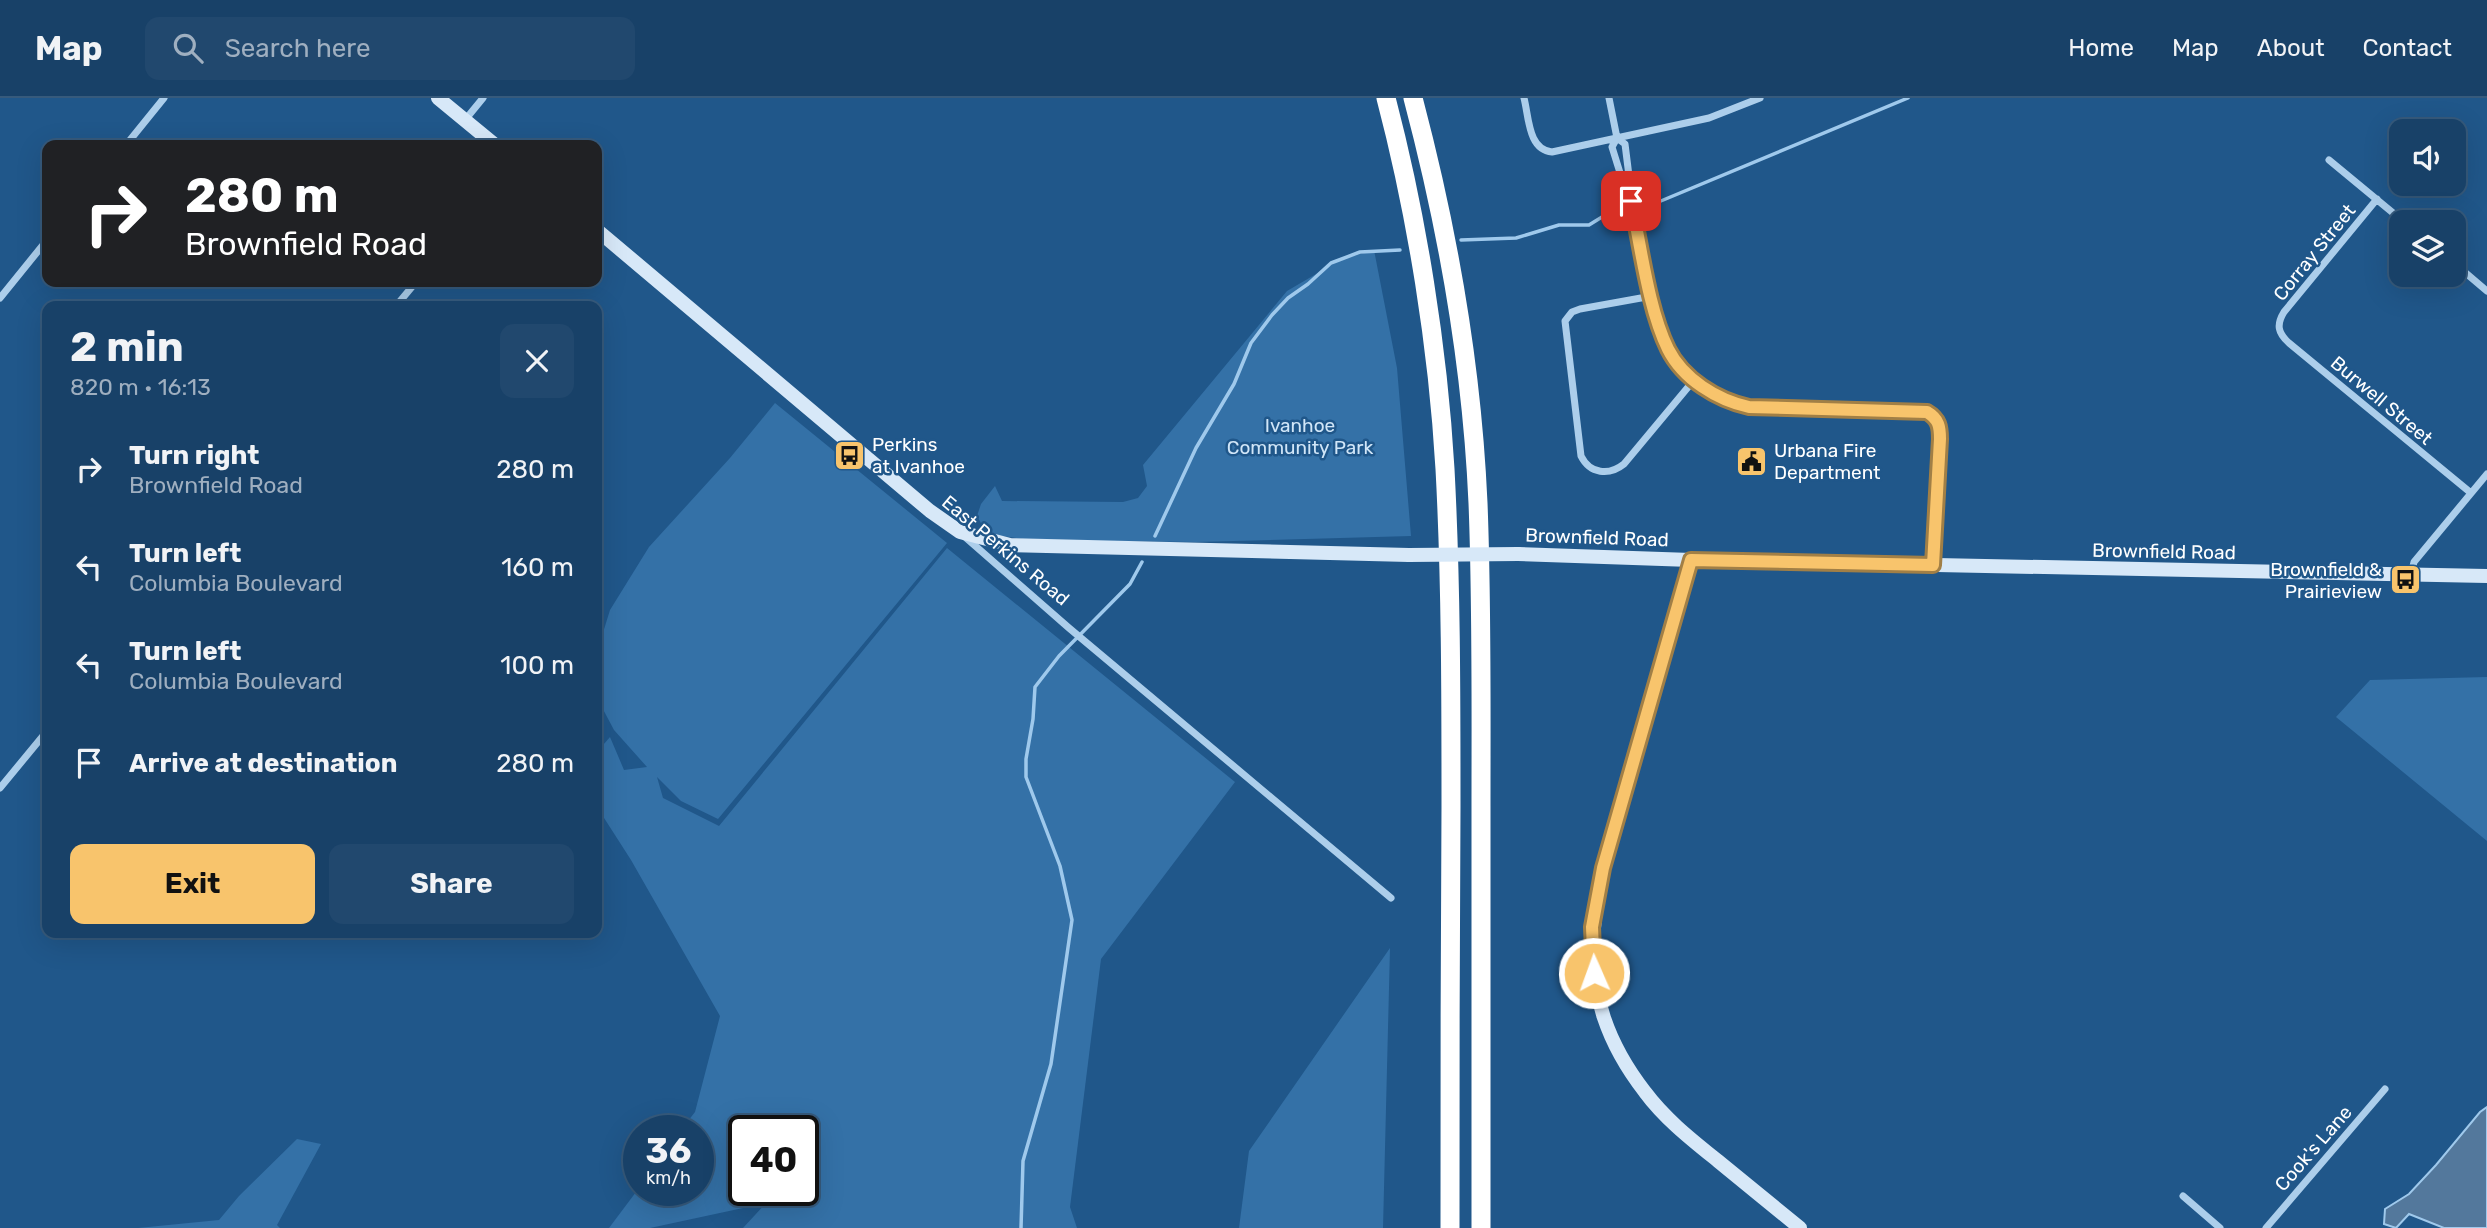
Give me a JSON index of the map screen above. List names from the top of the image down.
{
  "streets": {
    "street": [
      "Corray Street",
      "Burwell Street",
      "Brownfield Road",
      "East Perkins Road",
      "Cook's Lane"
    ]
  },
  "crossings": [
    ["Corray Street", "Burwell Street"],
    ["Brownfield Road", "East Perkins Road"]
  ],
  "parks": ["Ivanhoe Community Park"],
  "places": {
    "bus stop": ["Perkins at Ivanhoe", "Brownfield & Prairieview"],
    "public building": ["Urbana Fire Department"]
  },
  "page": {
    "header": "Map",
    "search": "Search here",
    "nav": [
      "Home",
      "Map",
      "About",
      "Contact"
    ],
    "turn": ["280 m", "Brownfield Road"],
    "heading": ["2 min", "820 m · 16:13"],
    "list": [
      {
        "name": "Turn right",
        "note": "Brownfield Road",
        "value": "280 m"
      },
      {
        "name": "Turn left",
        "note": "Columbia Boulevard",
        "value": "160 m"
      },
      {
        "name": "Turn left",
        "note": "Columbia Boulevard",
        "value": "100 m"
      },
      {
        "name": "Arrive at destination",
        "value": "280 m"
      }
    ],
    "buttons": ["Exit", "Share"],
    "speed": "36 km/h",
    "limit": "40"
  }
}
